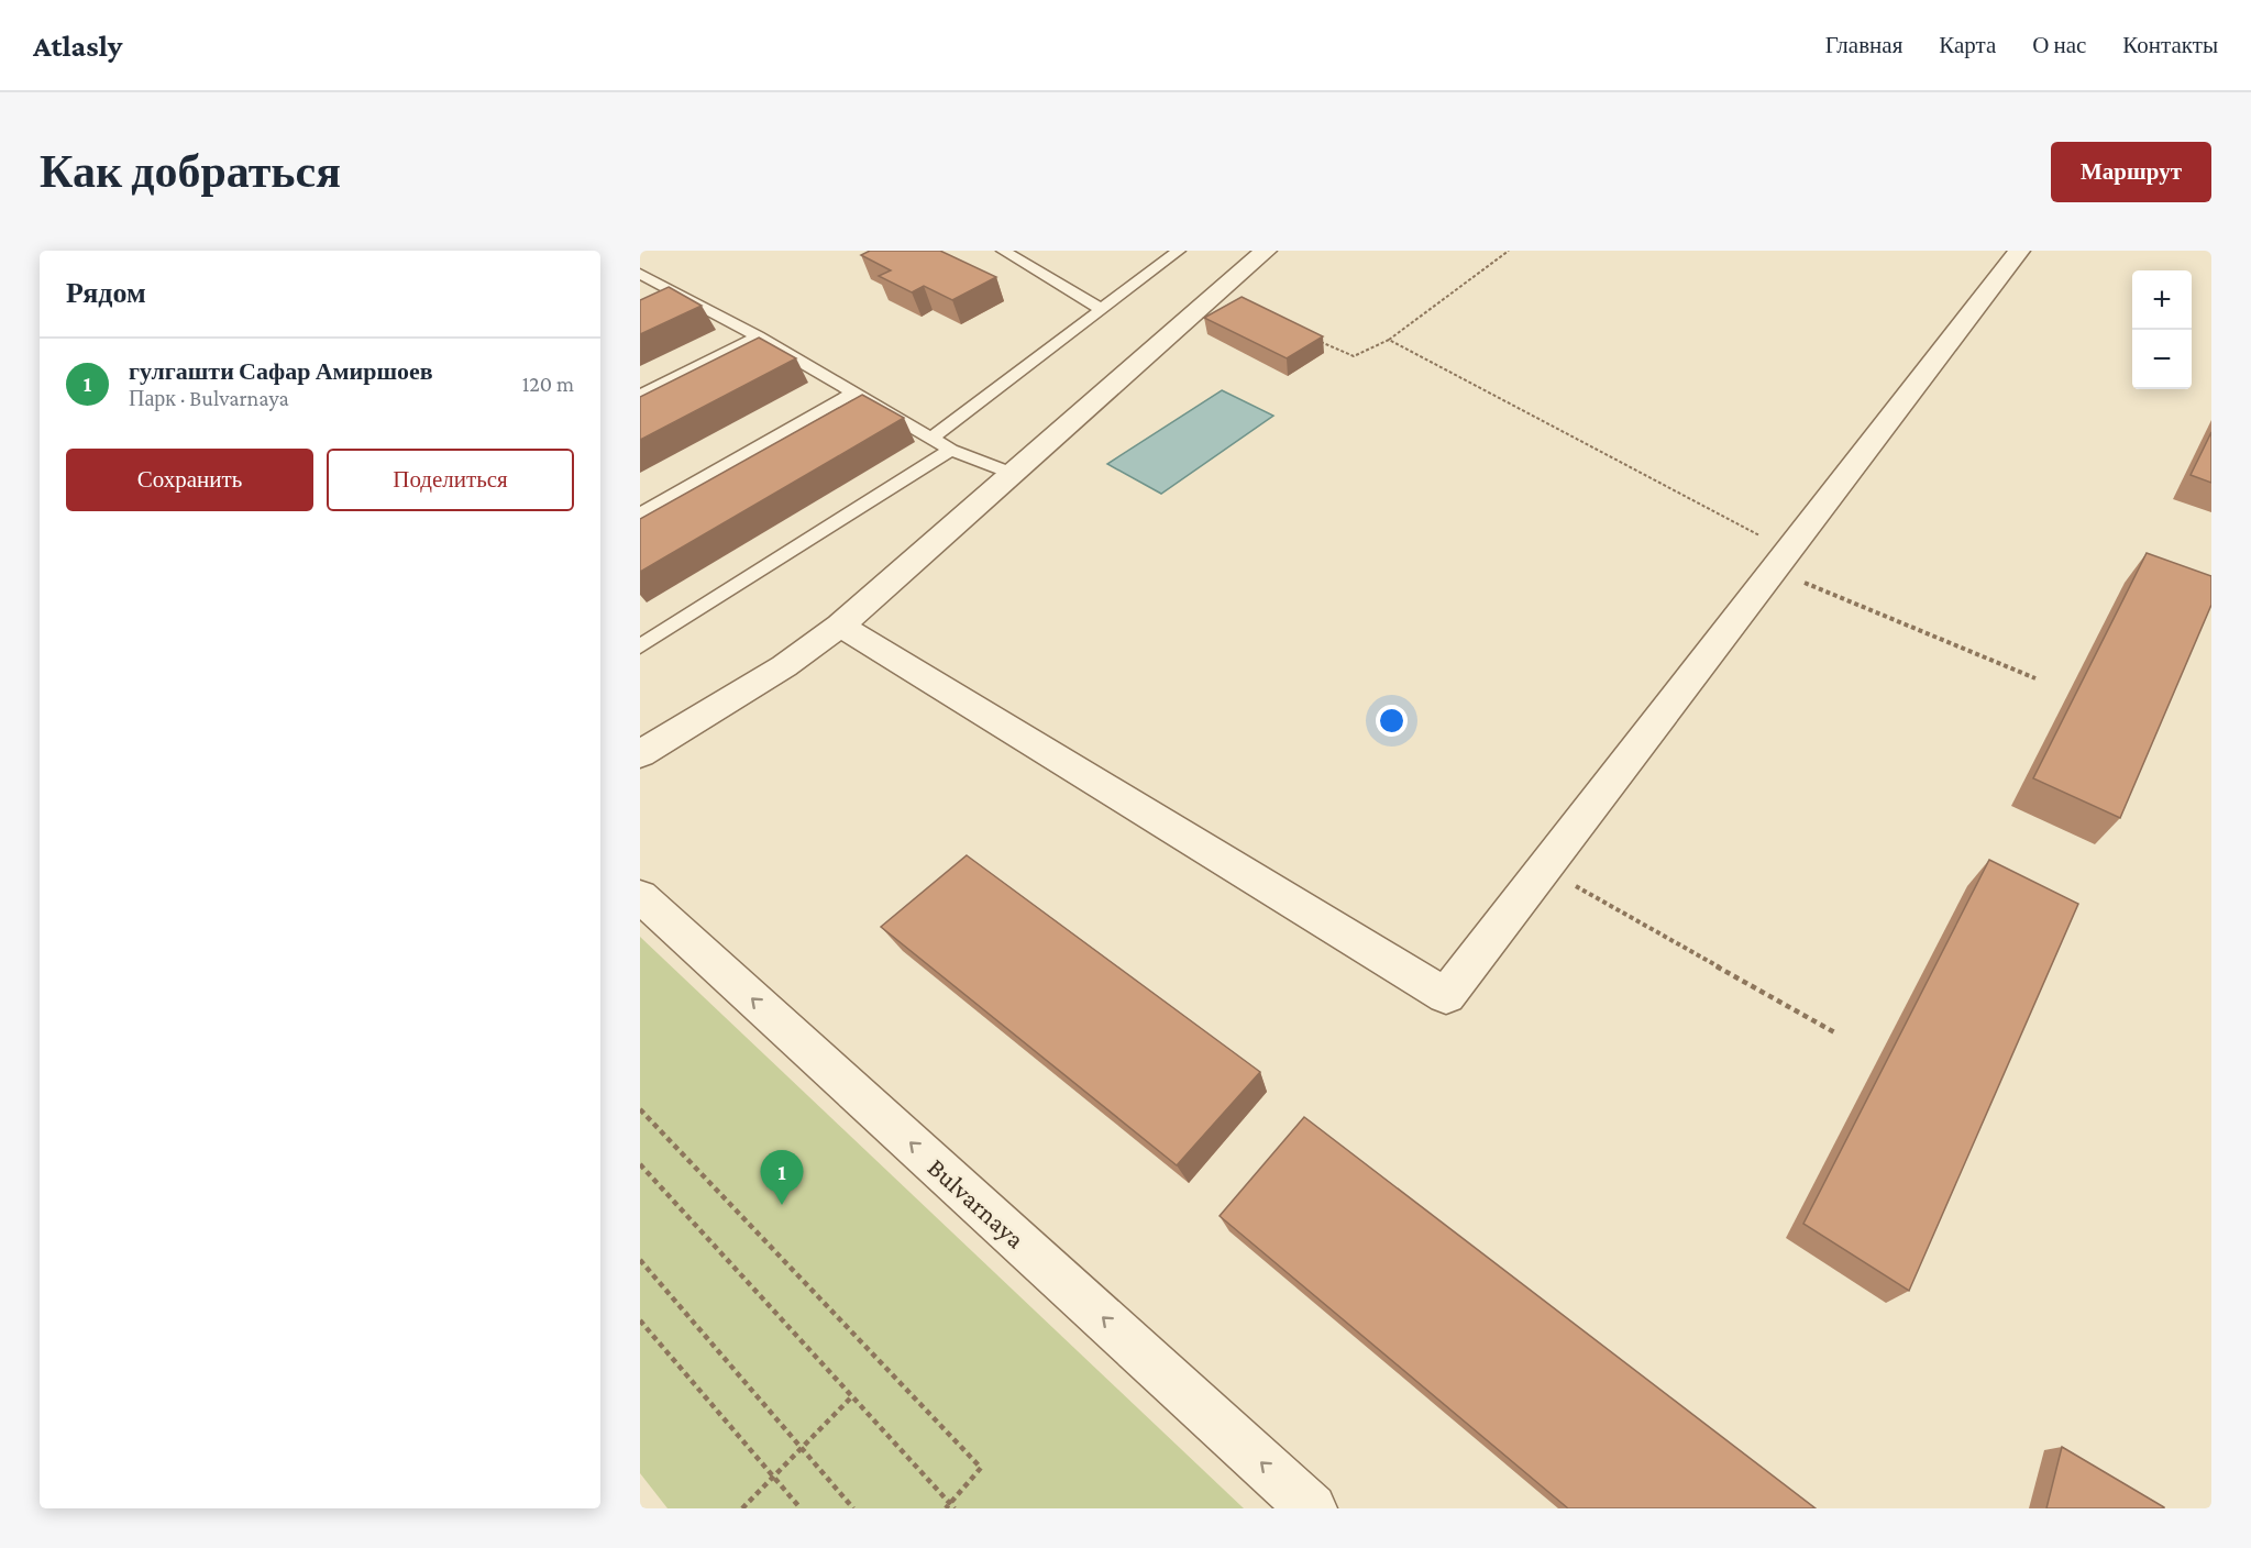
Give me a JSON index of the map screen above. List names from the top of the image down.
{
  "streets": {
    "street": ["Bulvarnaya"]
  },
  "one_way": ["Bulvarnaya"],
  "page": {
    "header": "Atlasly",
    "nav": [
      "Главная",
      "Карта",
      "О нас",
      "Контакты"
    ],
    "buttons": [
      "Маршрут",
      ["Сохранить", "Поделиться"]
    ],
    "title": "Как добраться",
    "heading": "Рядом",
    "map_buttons": ["+", "−"],
    "list": [
      {
        "mark": "1",
        "name": "гулгашти Сафар Амиршоев",
        "note": "Парк · Bulvarnaya",
        "value": "120 m"
      }
    ],
    "pins": "1"
  }
}
